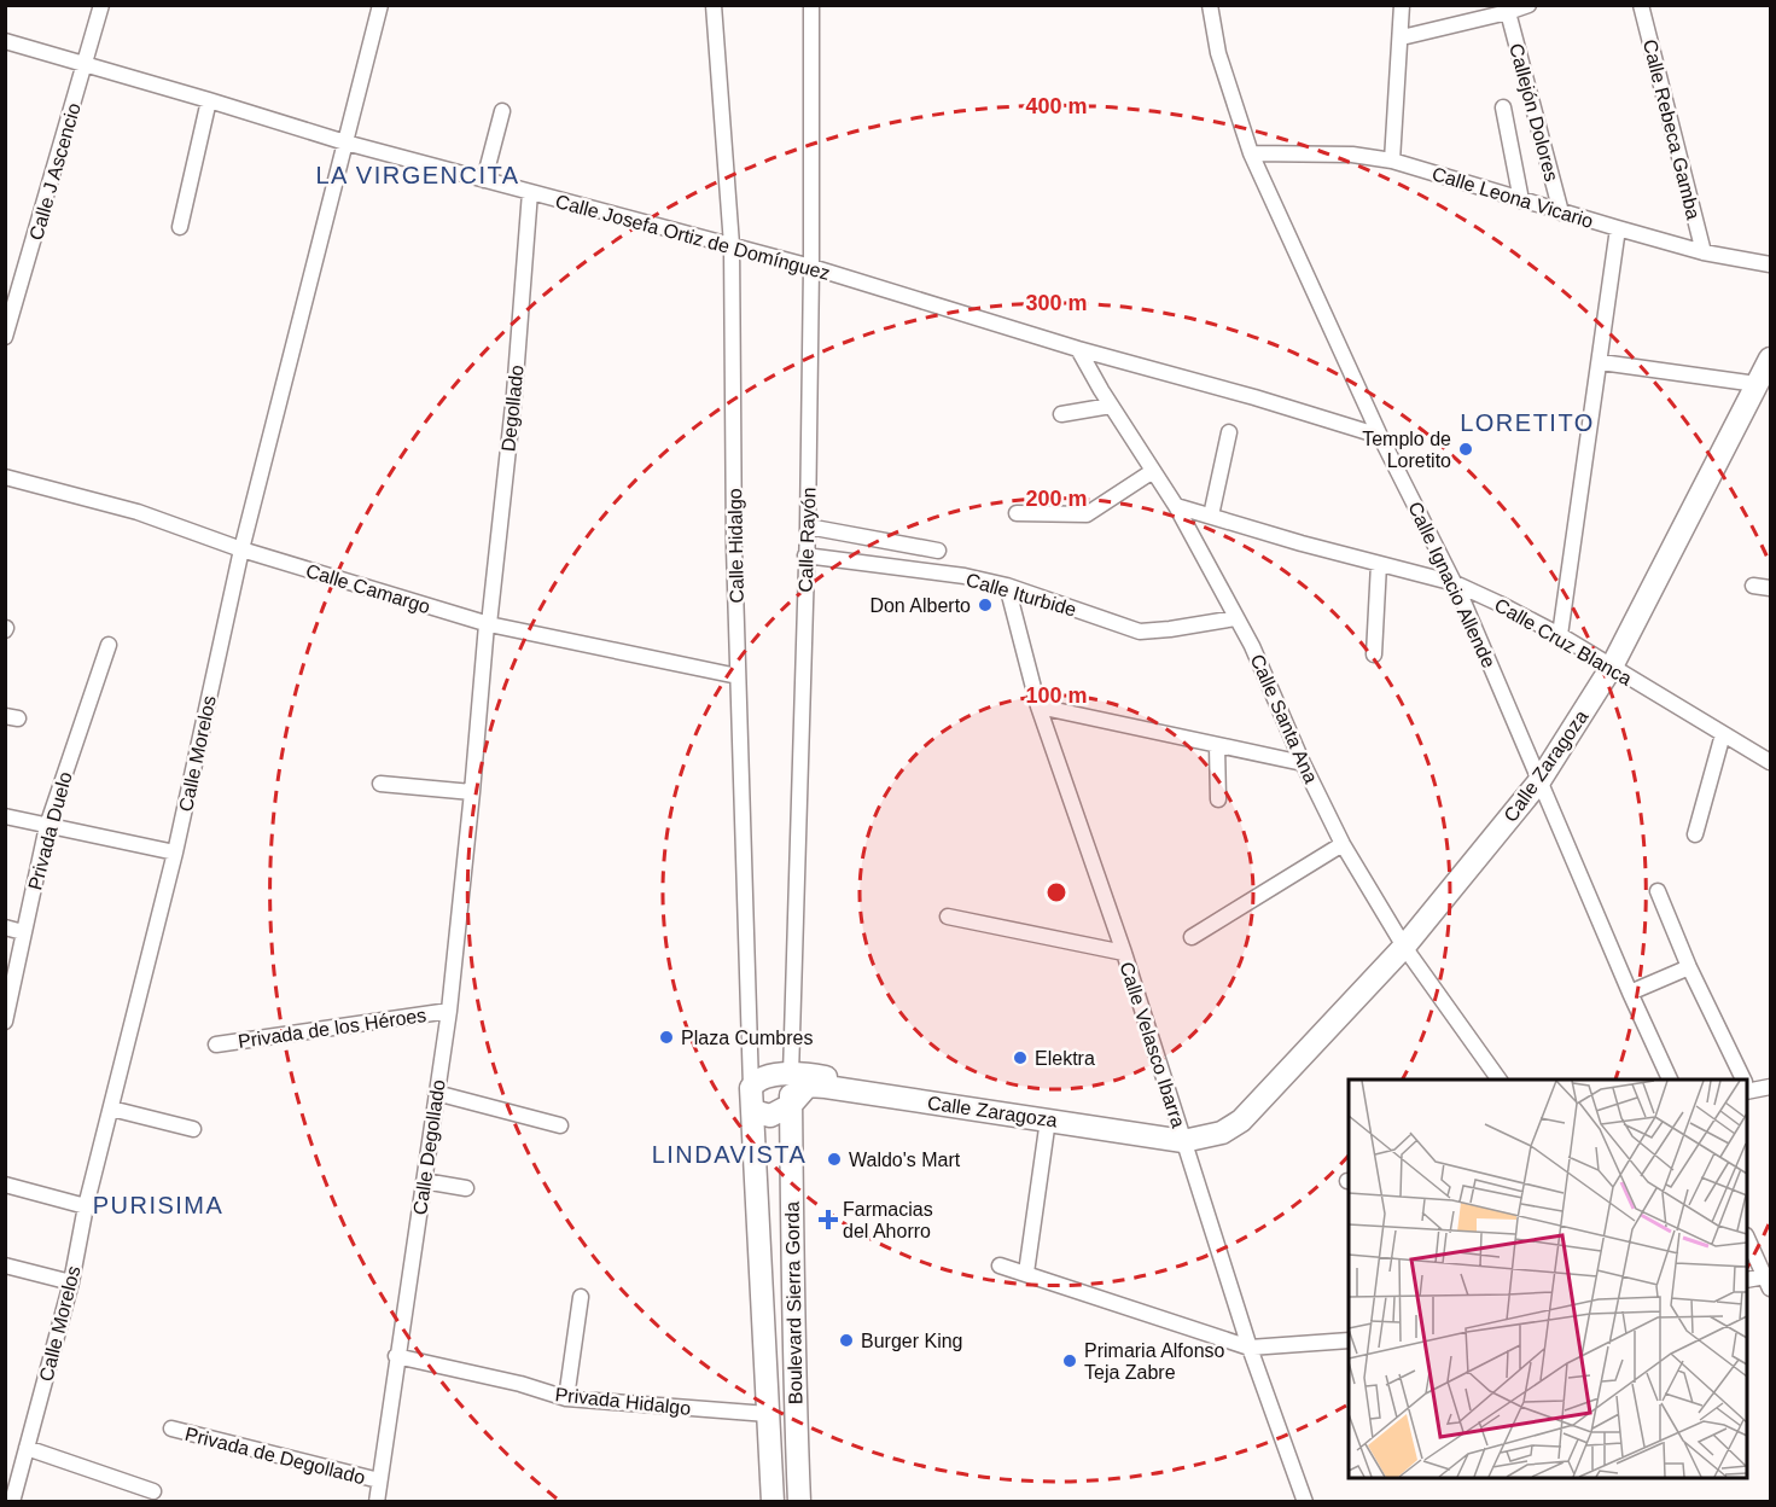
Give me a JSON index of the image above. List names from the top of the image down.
{
  "streets": {
    "street": [
      "Callejón Dolores",
      "Calle Rebeca Gamba",
      "Calle J Ascencio",
      "Calle Leona Vicario",
      "Calle Josefa Ortiz de Domínguez",
      "Degollado",
      "Calle Rayón",
      "Calle Hidalgo",
      "Calle Ignacio Allende",
      "Calle Camargo",
      "Calle Iturbide",
      "Calle Cruz Blanca",
      "Calle Santa Ana",
      "Calle Morelos",
      "Calle Zaragoza",
      "Privada Duelo",
      "Privada de los Héroes",
      "Calle Velasco Ibarra",
      "Calle Degollado",
      "Boulevard Sierra Gorda",
      "Privada Hidalgo",
      "Privada de Degollado"
    ]
  },
  "crossings": [
    ["Callejón Dolores", "Calle Leona Vicario"],
    ["Calle Rebeca Gamba", "Calle Leona Vicario"],
    ["Calle J Ascencio", "Calle Josefa Ortiz de Domínguez"],
    ["Calle Leona Vicario", "Calle Ignacio Allende"],
    ["Calle Josefa Ortiz de Domínguez", "Degollado"],
    ["Calle Josefa Ortiz de Domínguez", "Calle Rayón"],
    ["Calle Josefa Ortiz de Domínguez", "Calle Hidalgo"],
    ["Calle Josefa Ortiz de Domínguez", "Calle Ignacio Allende"],
    ["Calle Josefa Ortiz de Domínguez", "Calle Santa Ana"],
    ["Calle Josefa Ortiz de Domínguez", "Calle Morelos"],
    ["Degollado", "Calle Camargo"],
    ["Degollado", "Calle Degollado"],
    ["Calle Rayón", "Calle Hidalgo"],
    ["Calle Rayón", "Calle Iturbide"],
    ["Calle Rayón", "Calle Zaragoza"],
    ["Calle Rayón", "Boulevard Sierra Gorda"],
    ["Calle Hidalgo", "Calle Camargo"],
    ["Calle Hidalgo", "Calle Zaragoza"],
    ["Calle Hidalgo", "Boulevard Sierra Gorda"],
    ["Calle Ignacio Allende", "Calle Cruz Blanca"],
    ["Calle Ignacio Allende", "Calle Zaragoza"],
    ["Calle Camargo", "Calle Morelos"],
    ["Calle Iturbide", "Calle Santa Ana"],
    ["Calle Iturbide", "Calle Velasco Ibarra"],
    ["Calle Cruz Blanca", "Calle Santa Ana"],
    ["Calle Cruz Blanca", "Calle Zaragoza"],
    ["Calle Santa Ana", "Calle Zaragoza"],
    ["Calle Zaragoza", "Calle Velasco Ibarra"],
    ["Calle Zaragoza", "Boulevard Sierra Gorda"],
    ["Privada de los Héroes", "Calle Degollado"],
    ["Calle Degollado", "Privada Hidalgo"],
    ["Calle Degollado", "Privada de Degollado"],
    ["Boulevard Sierra Gorda", "Privada Hidalgo"]
  ],
  "districts": [
    "LA VIRGENCITA",
    "LORETITO",
    "LINDAVISTA",
    "PURISIMA"
  ],
  "places": {
    "other": [
      "Templo de Loretito",
      "Don Alberto",
      "Plaza Cumbres",
      "Elektra",
      "Waldo's Mart",
      "Burger King",
      "Primaria Alfonso Teja Zabre"
    ],
    "health": ["Farmacias del Ahorro"]
  },
  "rings": [
    "400 m",
    "300 m",
    "200 m",
    "100 m"
  ]
}
